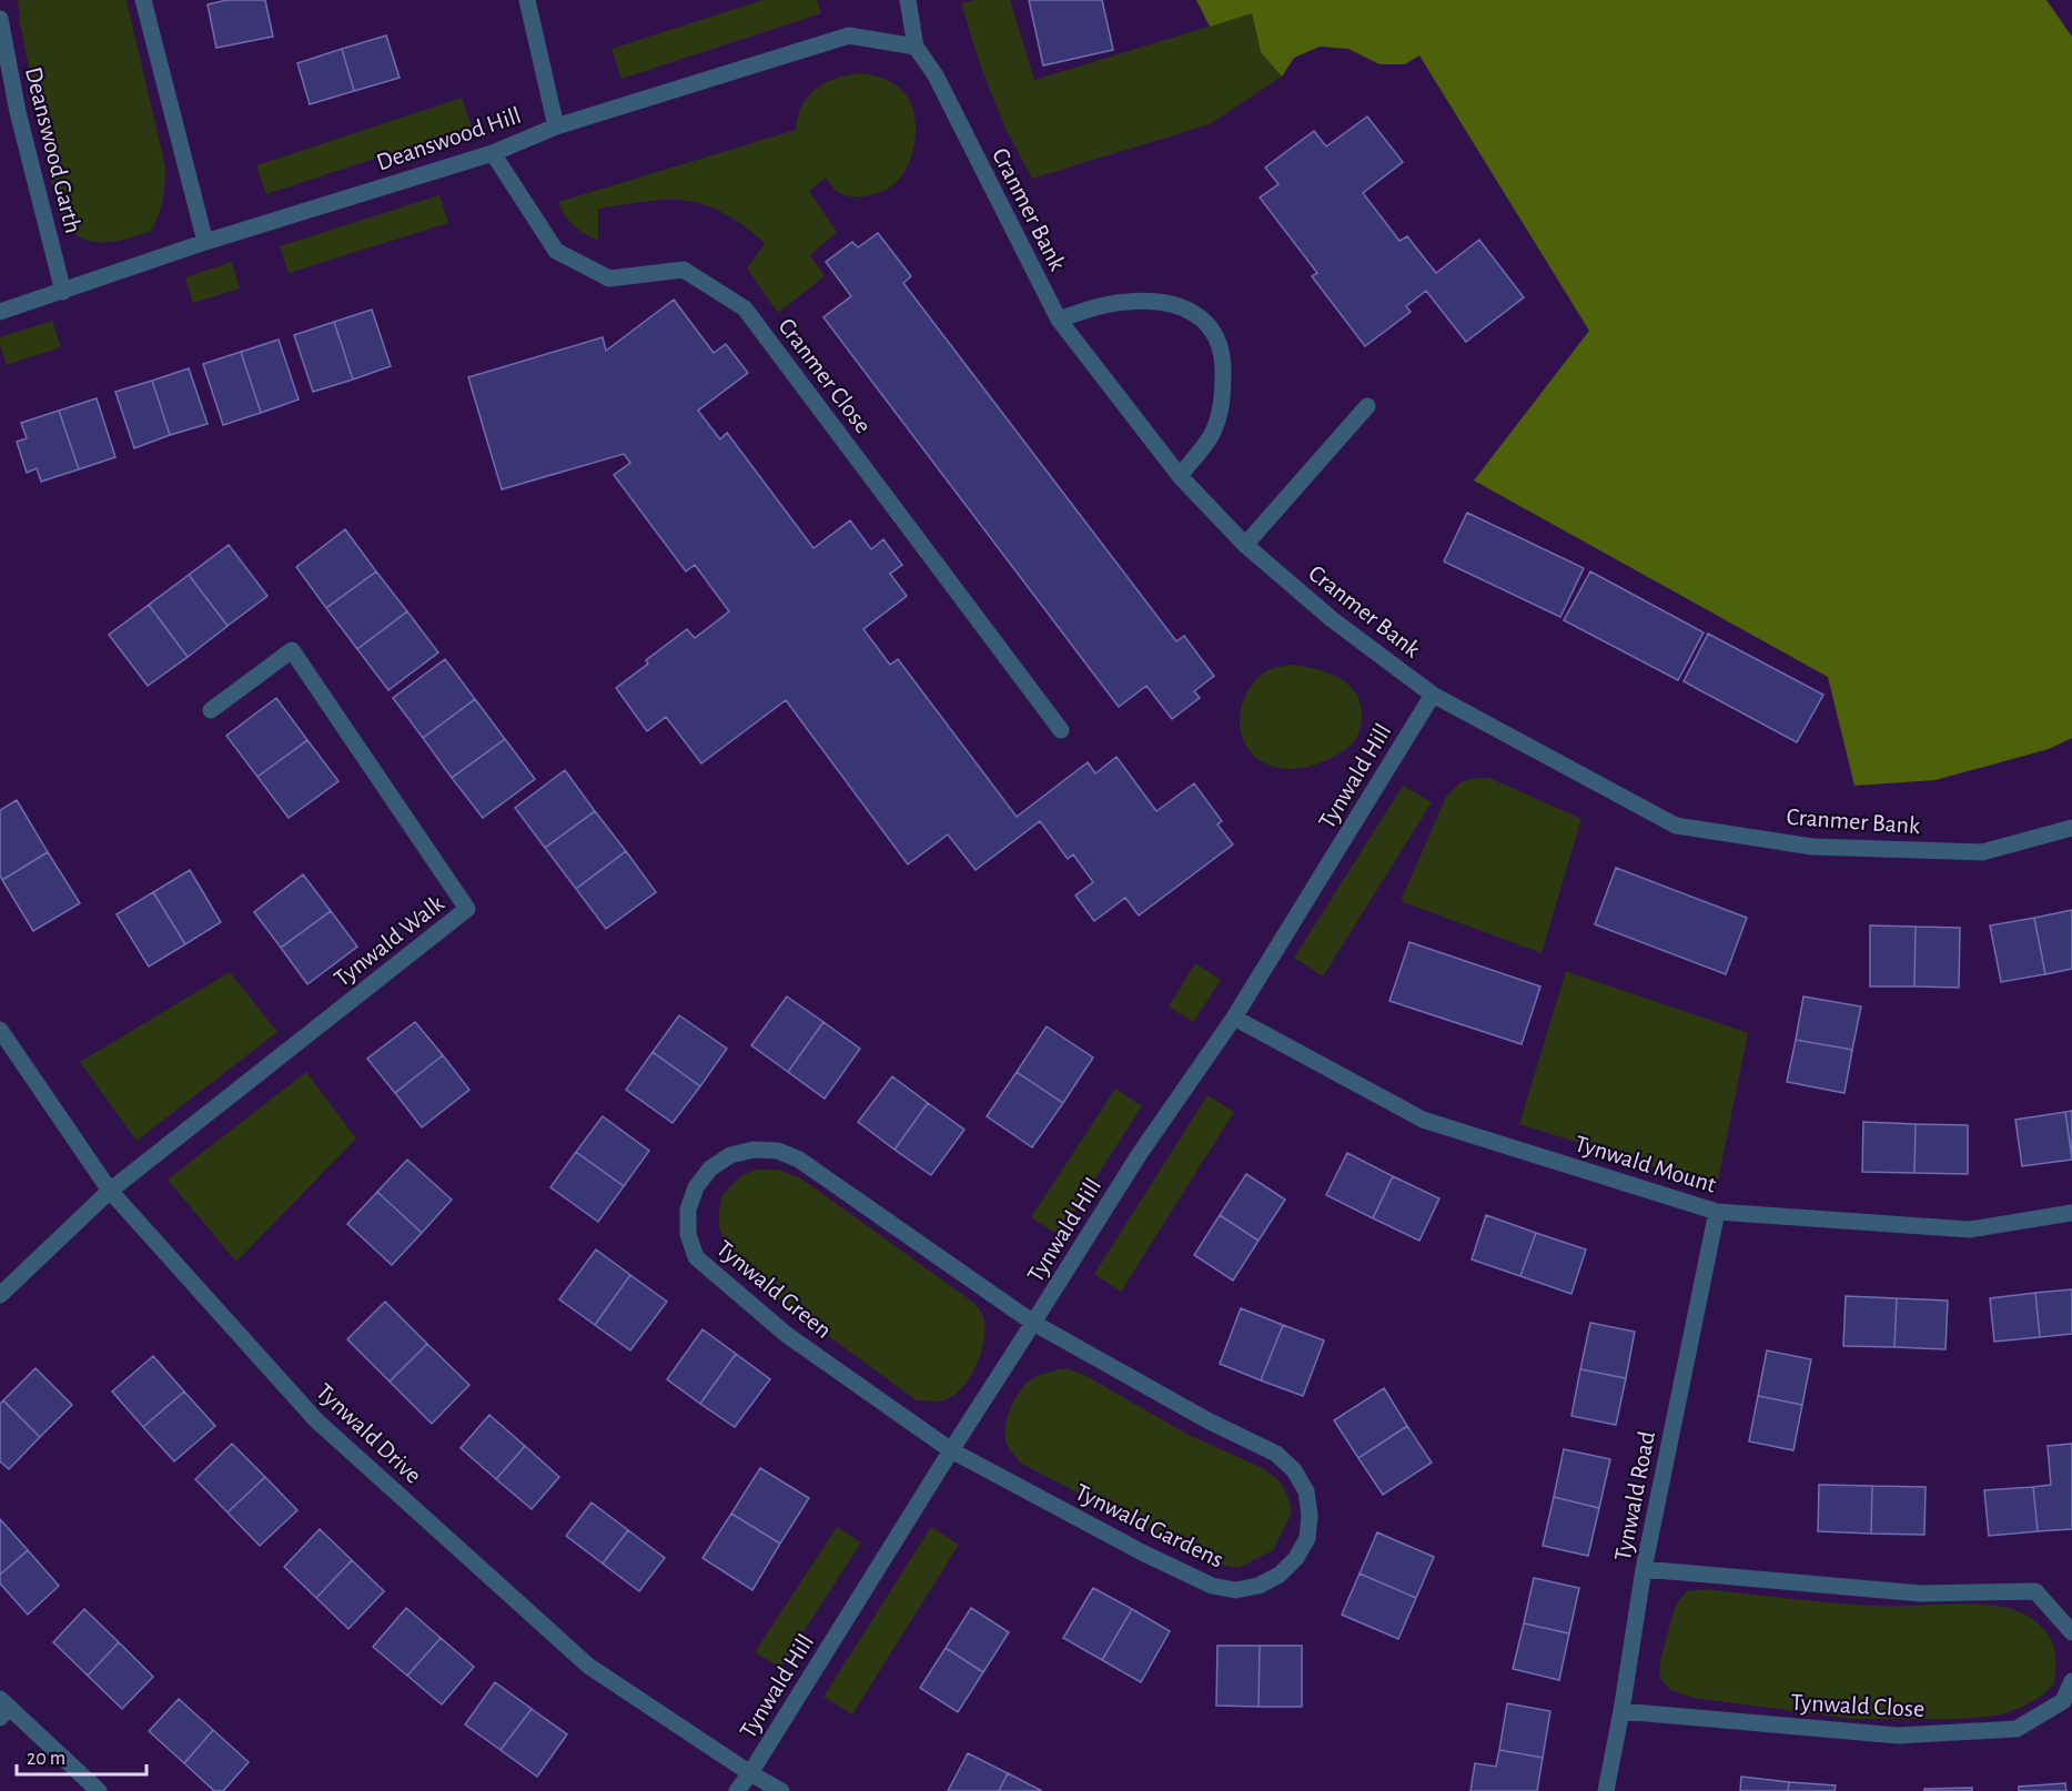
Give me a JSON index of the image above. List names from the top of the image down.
{
  "streets": {
    "street": [
      "Deanswood Hill",
      "Deanswood Garth",
      "Cranmer Bank",
      "Cranmer Close",
      "Tynwald Hill",
      "Tynwald Walk",
      "Tynwald Mount",
      "Tynwald Green",
      "Tynwald Drive",
      "Tynwald Road",
      "Tynwald Gardens",
      "Tynwald Close"
    ]
  },
  "crossings": [
    ["Deanswood Hill", "Deanswood Garth"],
    ["Deanswood Hill", "Cranmer Bank"],
    ["Deanswood Hill", "Cranmer Close"],
    ["Cranmer Bank", "Tynwald Hill"],
    ["Tynwald Hill", "Tynwald Mount"],
    ["Tynwald Hill", "Tynwald Green"],
    ["Tynwald Hill", "Tynwald Drive"],
    ["Tynwald Hill", "Tynwald Gardens"],
    ["Tynwald Walk", "Tynwald Drive"],
    ["Tynwald Mount", "Tynwald Road"],
    ["Tynwald Green", "Tynwald Gardens"],
    ["Tynwald Road", "Tynwald Close"]
  ],
  "scale_bar": "20 m"
}
